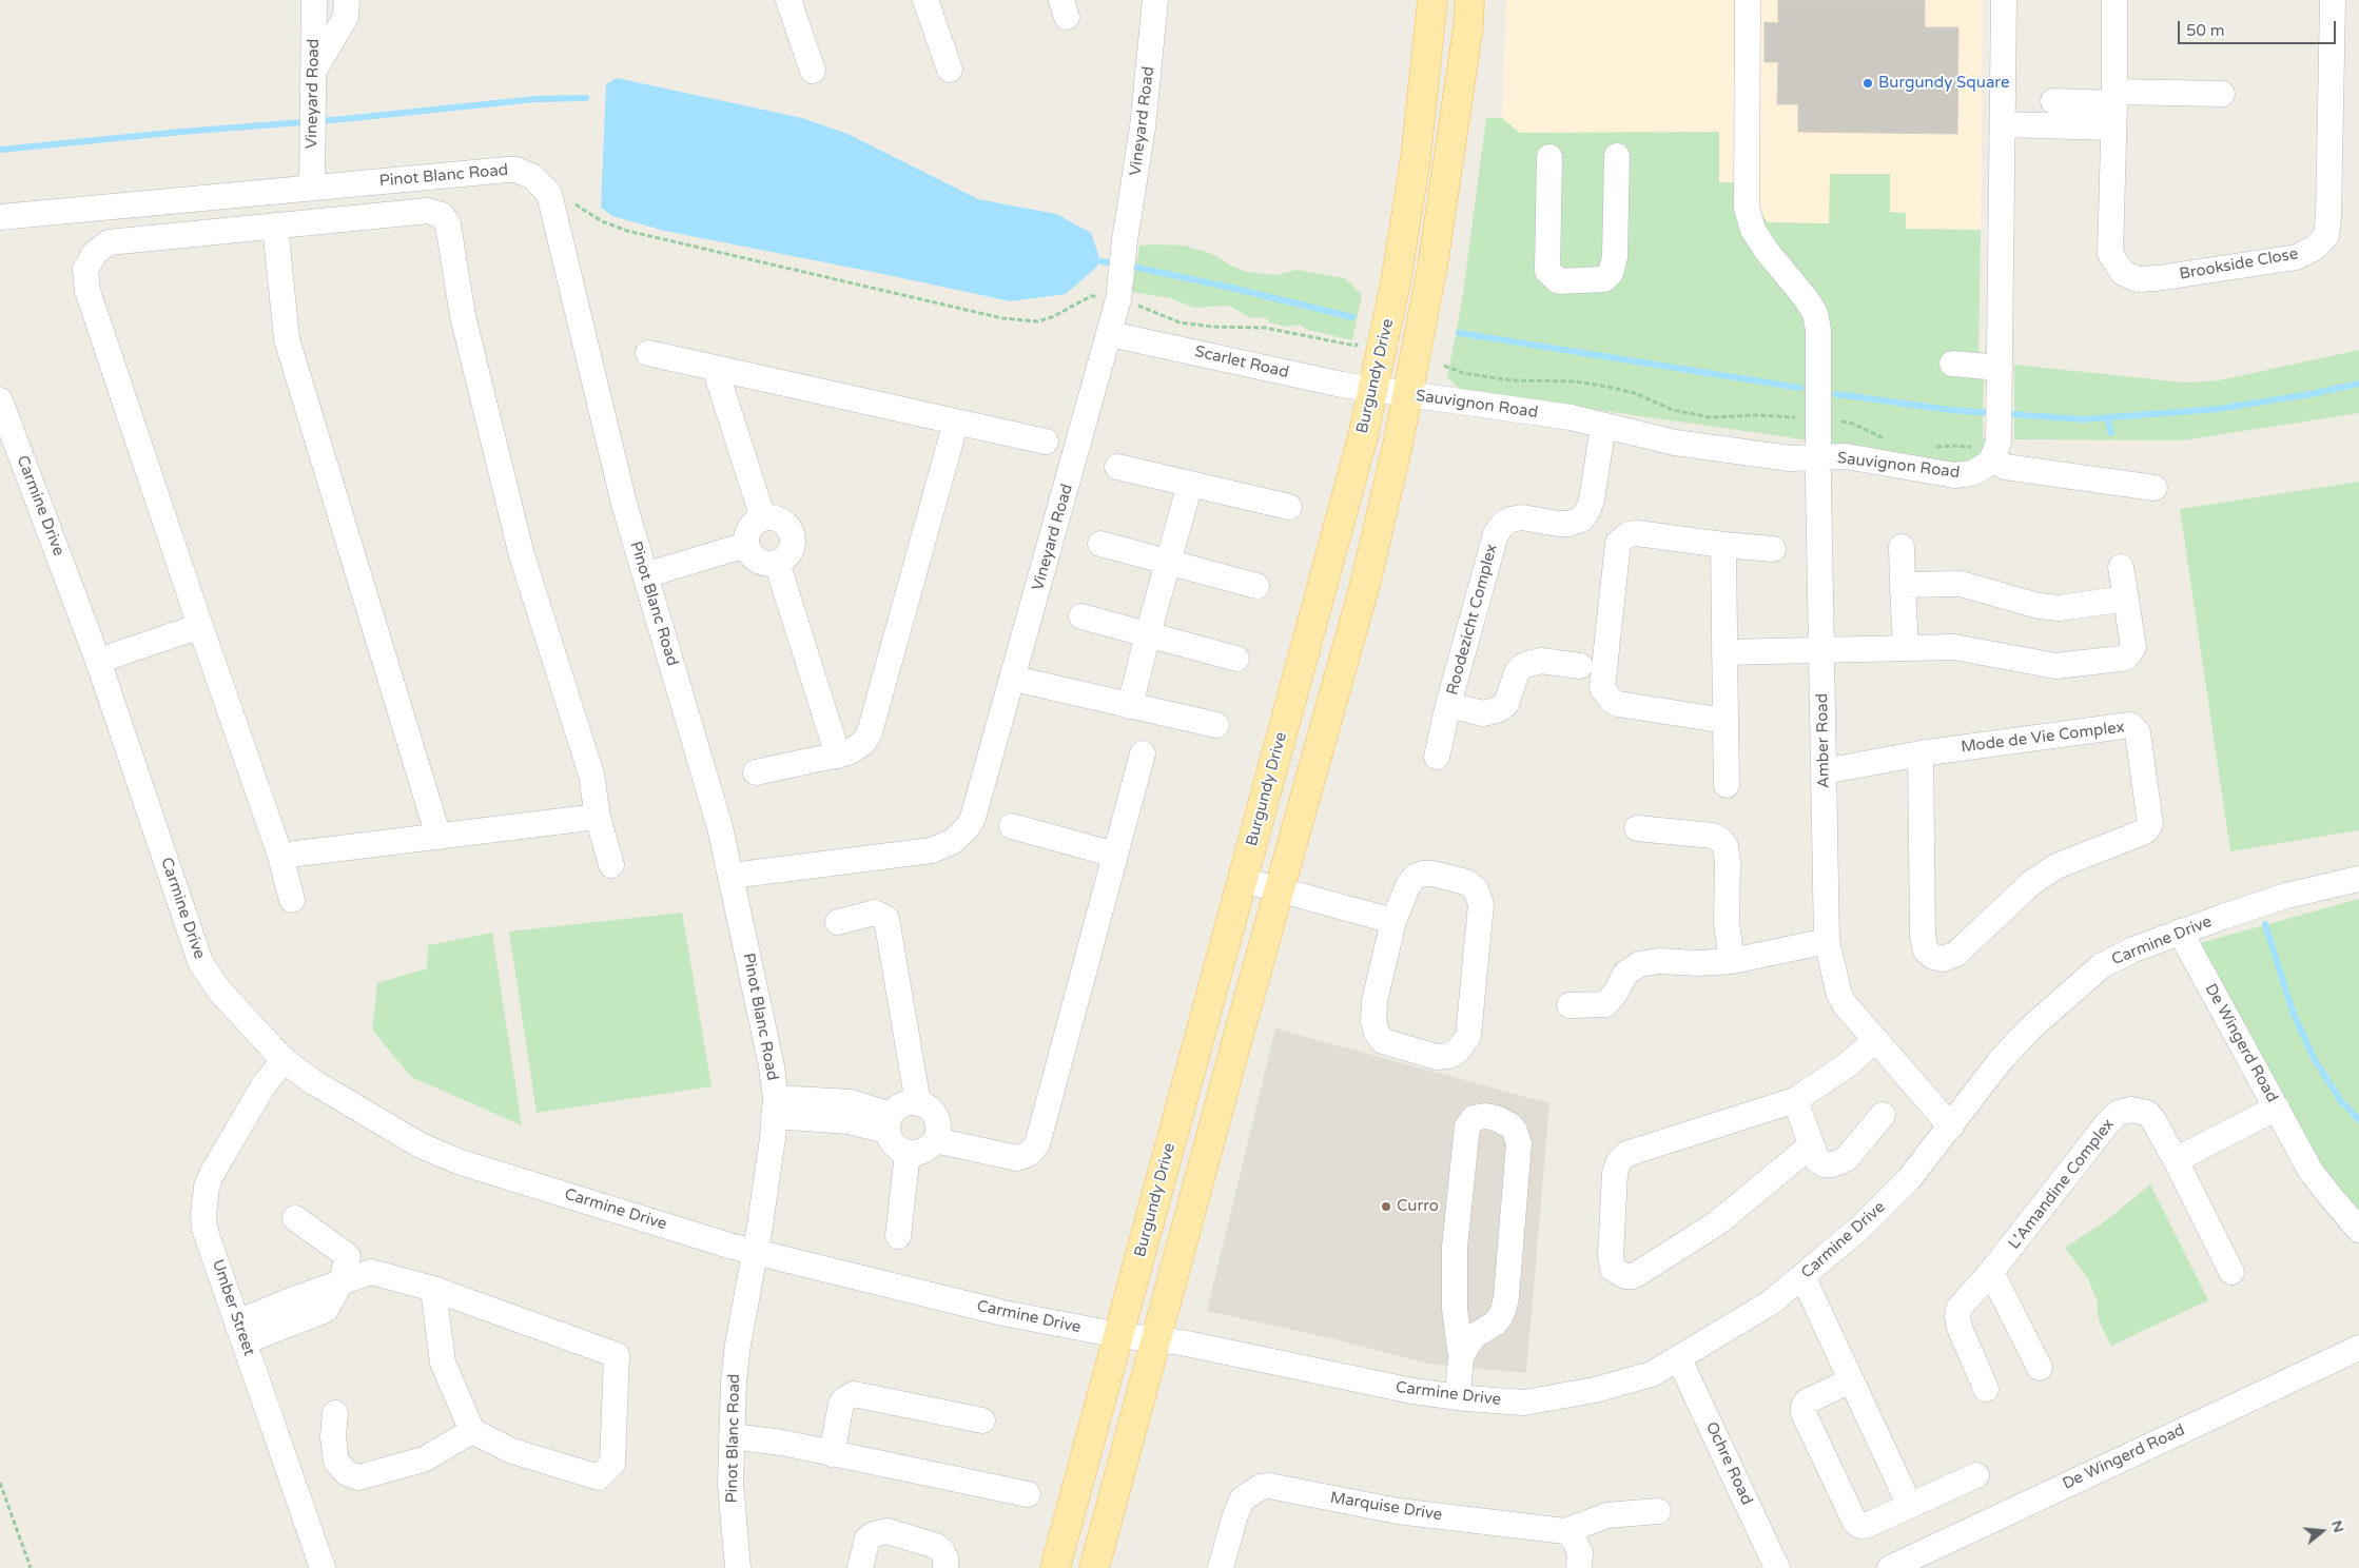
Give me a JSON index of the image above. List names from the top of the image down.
{
  "streets": {
    "main road": ["Burgundy Drive"],
    "street": [
      "Vineyard Road",
      "Pinot Blanc Road",
      "Brookside Close",
      "Scarlet Road",
      "Sauvignon Road",
      "Carmine Drive",
      "Roodezicht Complex",
      "Mode de Vie Complex",
      "Amber Road",
      "De Wingerd Road",
      "L'Amandine Complex",
      "Umber Street",
      "Ochre Road",
      "Marquise Drive"
    ]
  },
  "crossings": [
    ["Vineyard Road", "Pinot Blanc Road"],
    ["Vineyard Road", "Scarlet Road"],
    ["Pinot Blanc Road", "Carmine Drive"],
    ["Scarlet Road", "Burgundy Drive"],
    ["Scarlet Road", "Sauvignon Road"],
    ["Burgundy Drive", "Carmine Drive"],
    ["Sauvignon Road", "Roodezicht Complex"],
    ["Sauvignon Road", "Amber Road"],
    ["Carmine Drive", "Amber Road"],
    ["Carmine Drive", "De Wingerd Road"],
    ["Carmine Drive", "Umber Street"],
    ["Carmine Drive", "Ochre Road"],
    ["Mode de Vie Complex", "Amber Road"]
  ],
  "places": ["Burgundy Square", "Curro"],
  "scale_bar": "50 m",
  "north": "right"
}
